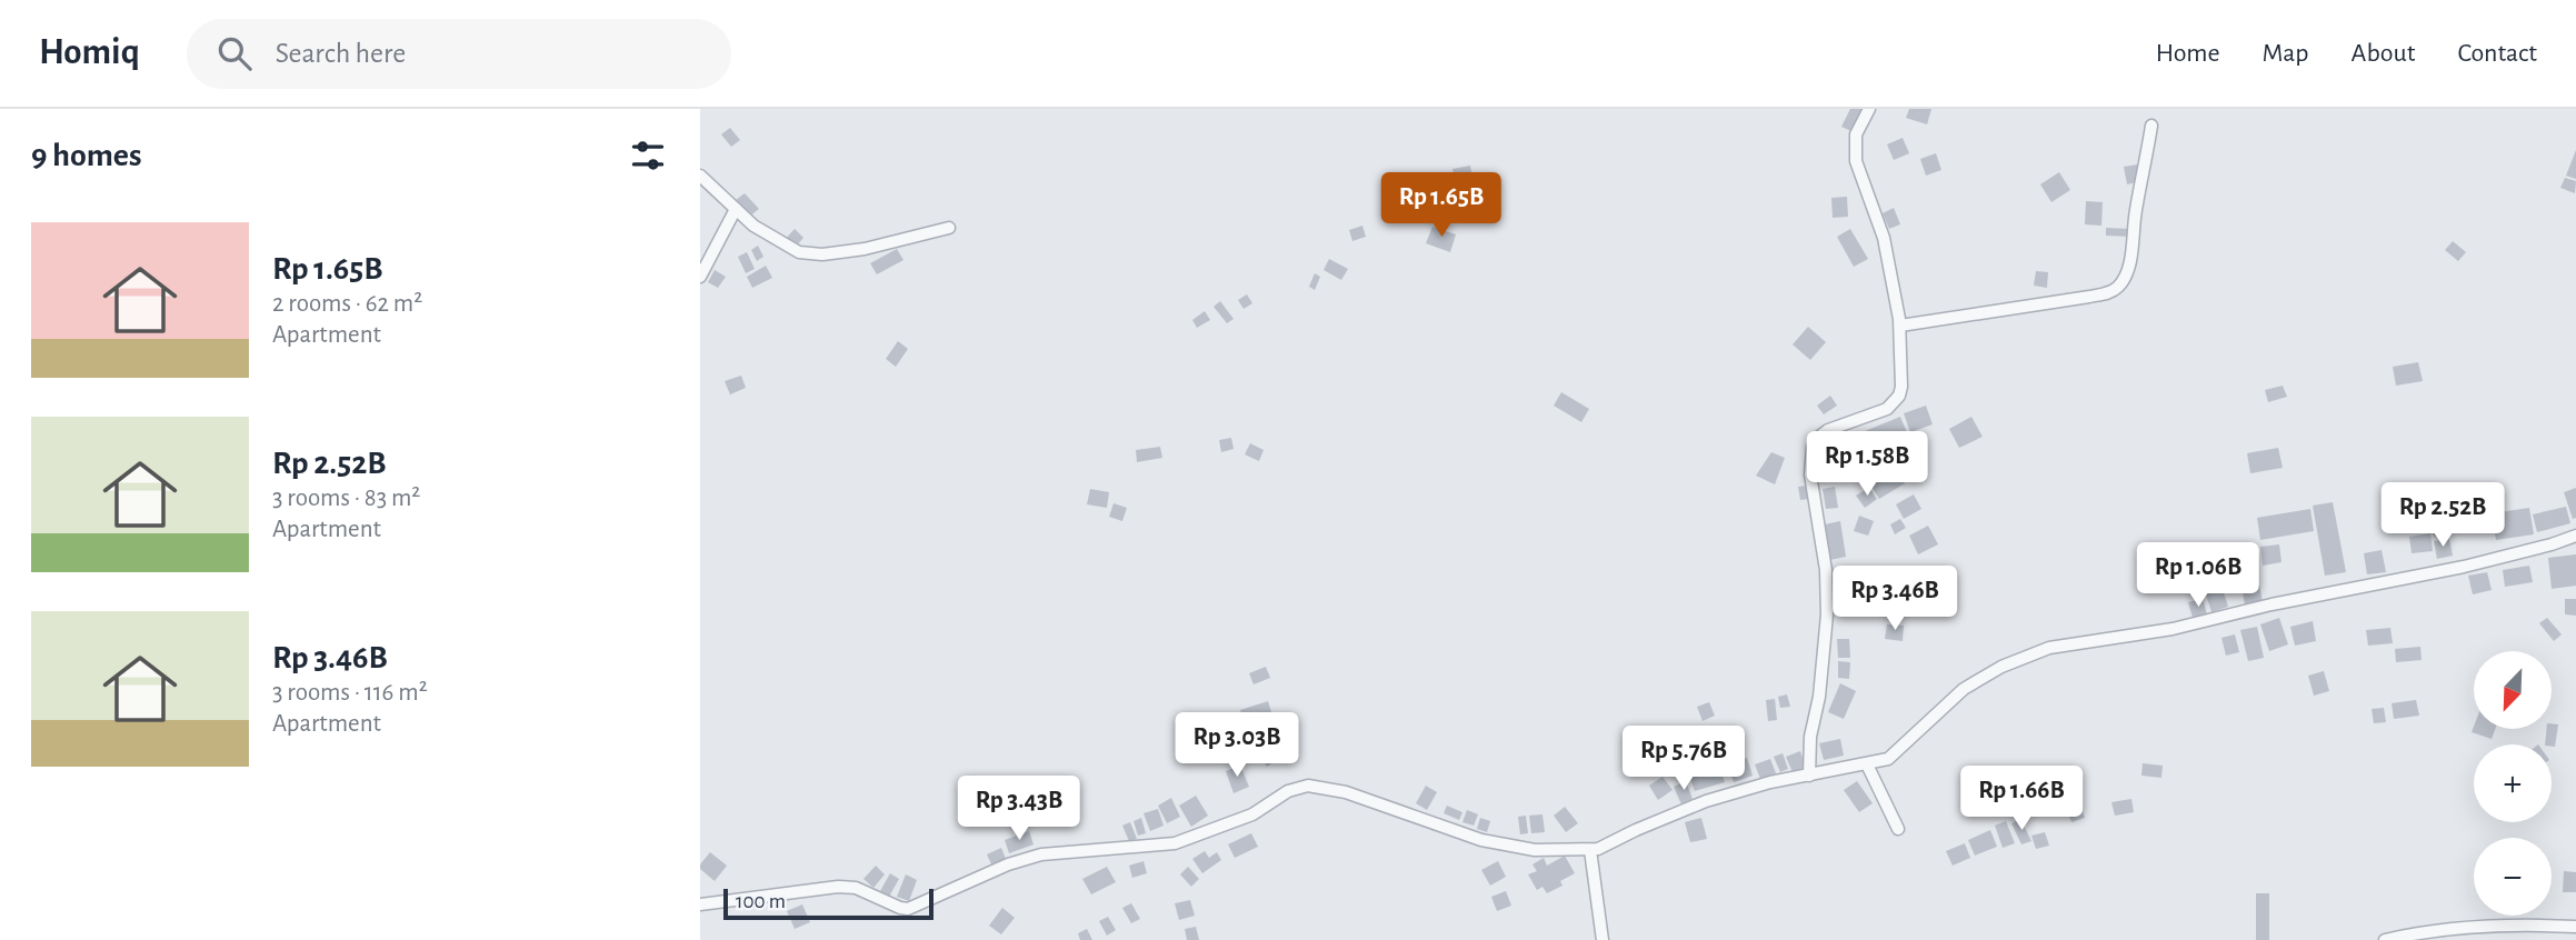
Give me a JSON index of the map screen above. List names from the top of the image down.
{
  "scale_bar": "100 m",
  "north": "bottom left",
  "page": {
    "header": "Homiq",
    "search": "Search here",
    "nav": [
      "Home",
      "Map",
      "About",
      "Contact"
    ],
    "heading": "9 homes",
    "price": [
      "Rp 1.65B",
      "Rp 1.58B",
      "Rp 2.52B",
      "Rp 1.06B",
      "Rp 3.46B",
      "Rp 3.03B",
      "Rp 5.76B",
      "Rp 1.66B",
      "Rp 3.43B"
    ],
    "list": [
      {
        "name": "Rp 1.65B",
        "note": "2 rooms · 62 m² · Apartment"
      },
      {
        "name": "Rp 2.52B",
        "note": "3 rooms · 83 m² · Apartment"
      },
      {
        "name": "Rp 3.46B",
        "note": "3 rooms · 116 m² · Apartment"
      }
    ],
    "map_buttons": ["+", "−"],
    "scale": "100 m"
  }
}
